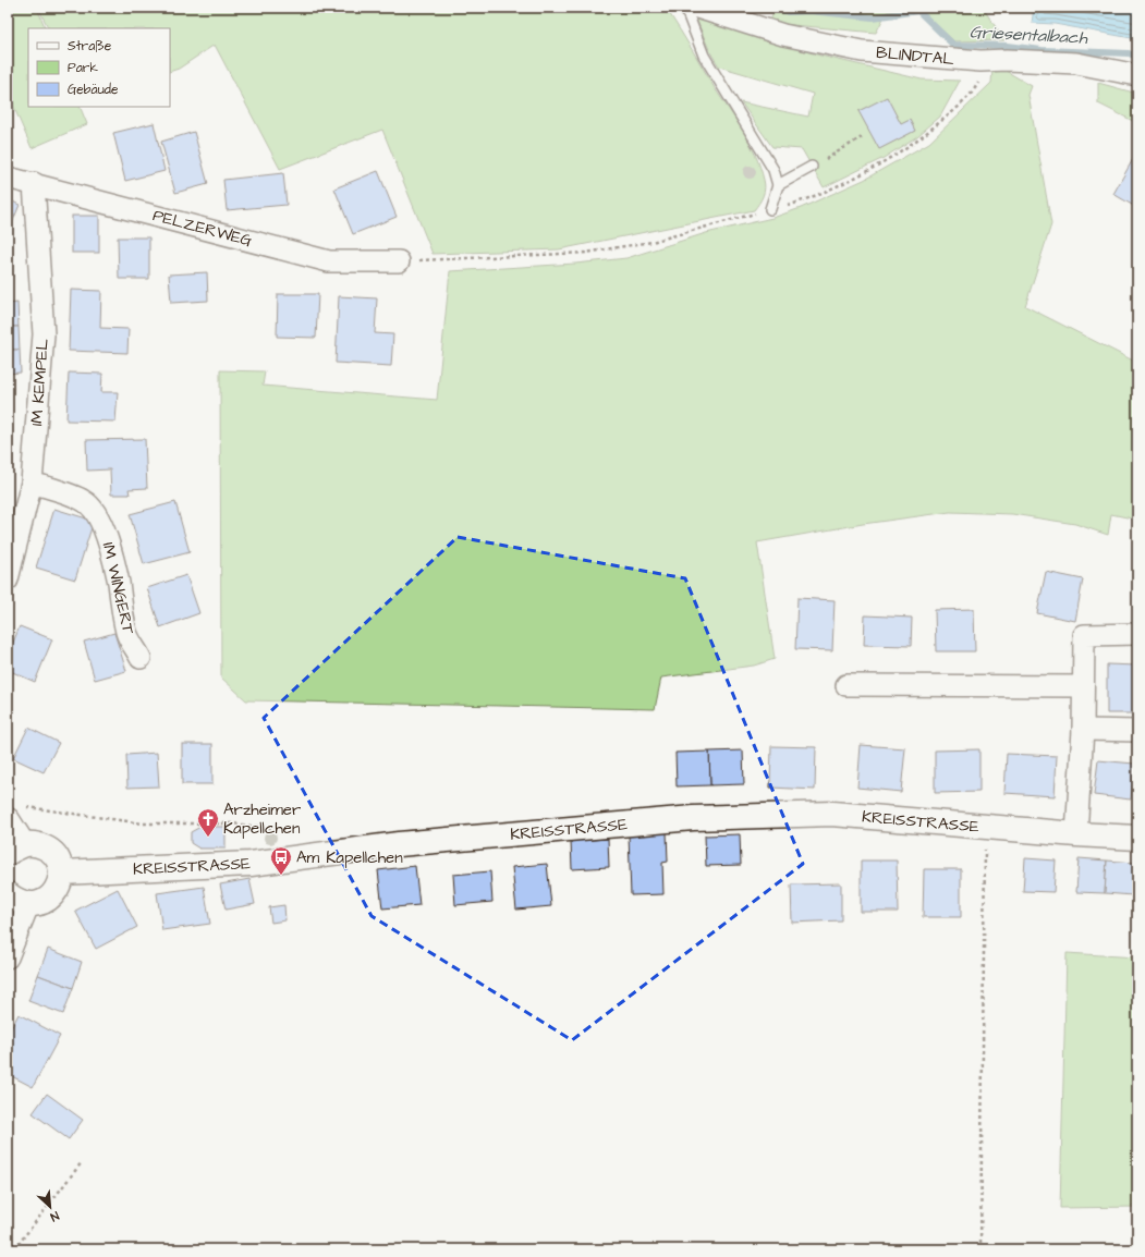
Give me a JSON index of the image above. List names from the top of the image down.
{
  "streets": {
    "street": [
      "BLINDTAL",
      "PELZERWEG",
      "IM KEMPEL",
      "IM WINGERT",
      "KREISSTRASSE"
    ]
  },
  "crossings": [
    ["PELZERWEG", "IM KEMPEL"],
    ["IM KEMPEL", "IM WINGERT"]
  ],
  "water": ["Griesentalbach"],
  "places": {
    "church": ["Arzheimer Kapellchen"],
    "bus stop": ["Am Kapellchen"]
  },
  "legend": ["Straße", "Park", "Gebäude"],
  "north": "bottom right"
}
